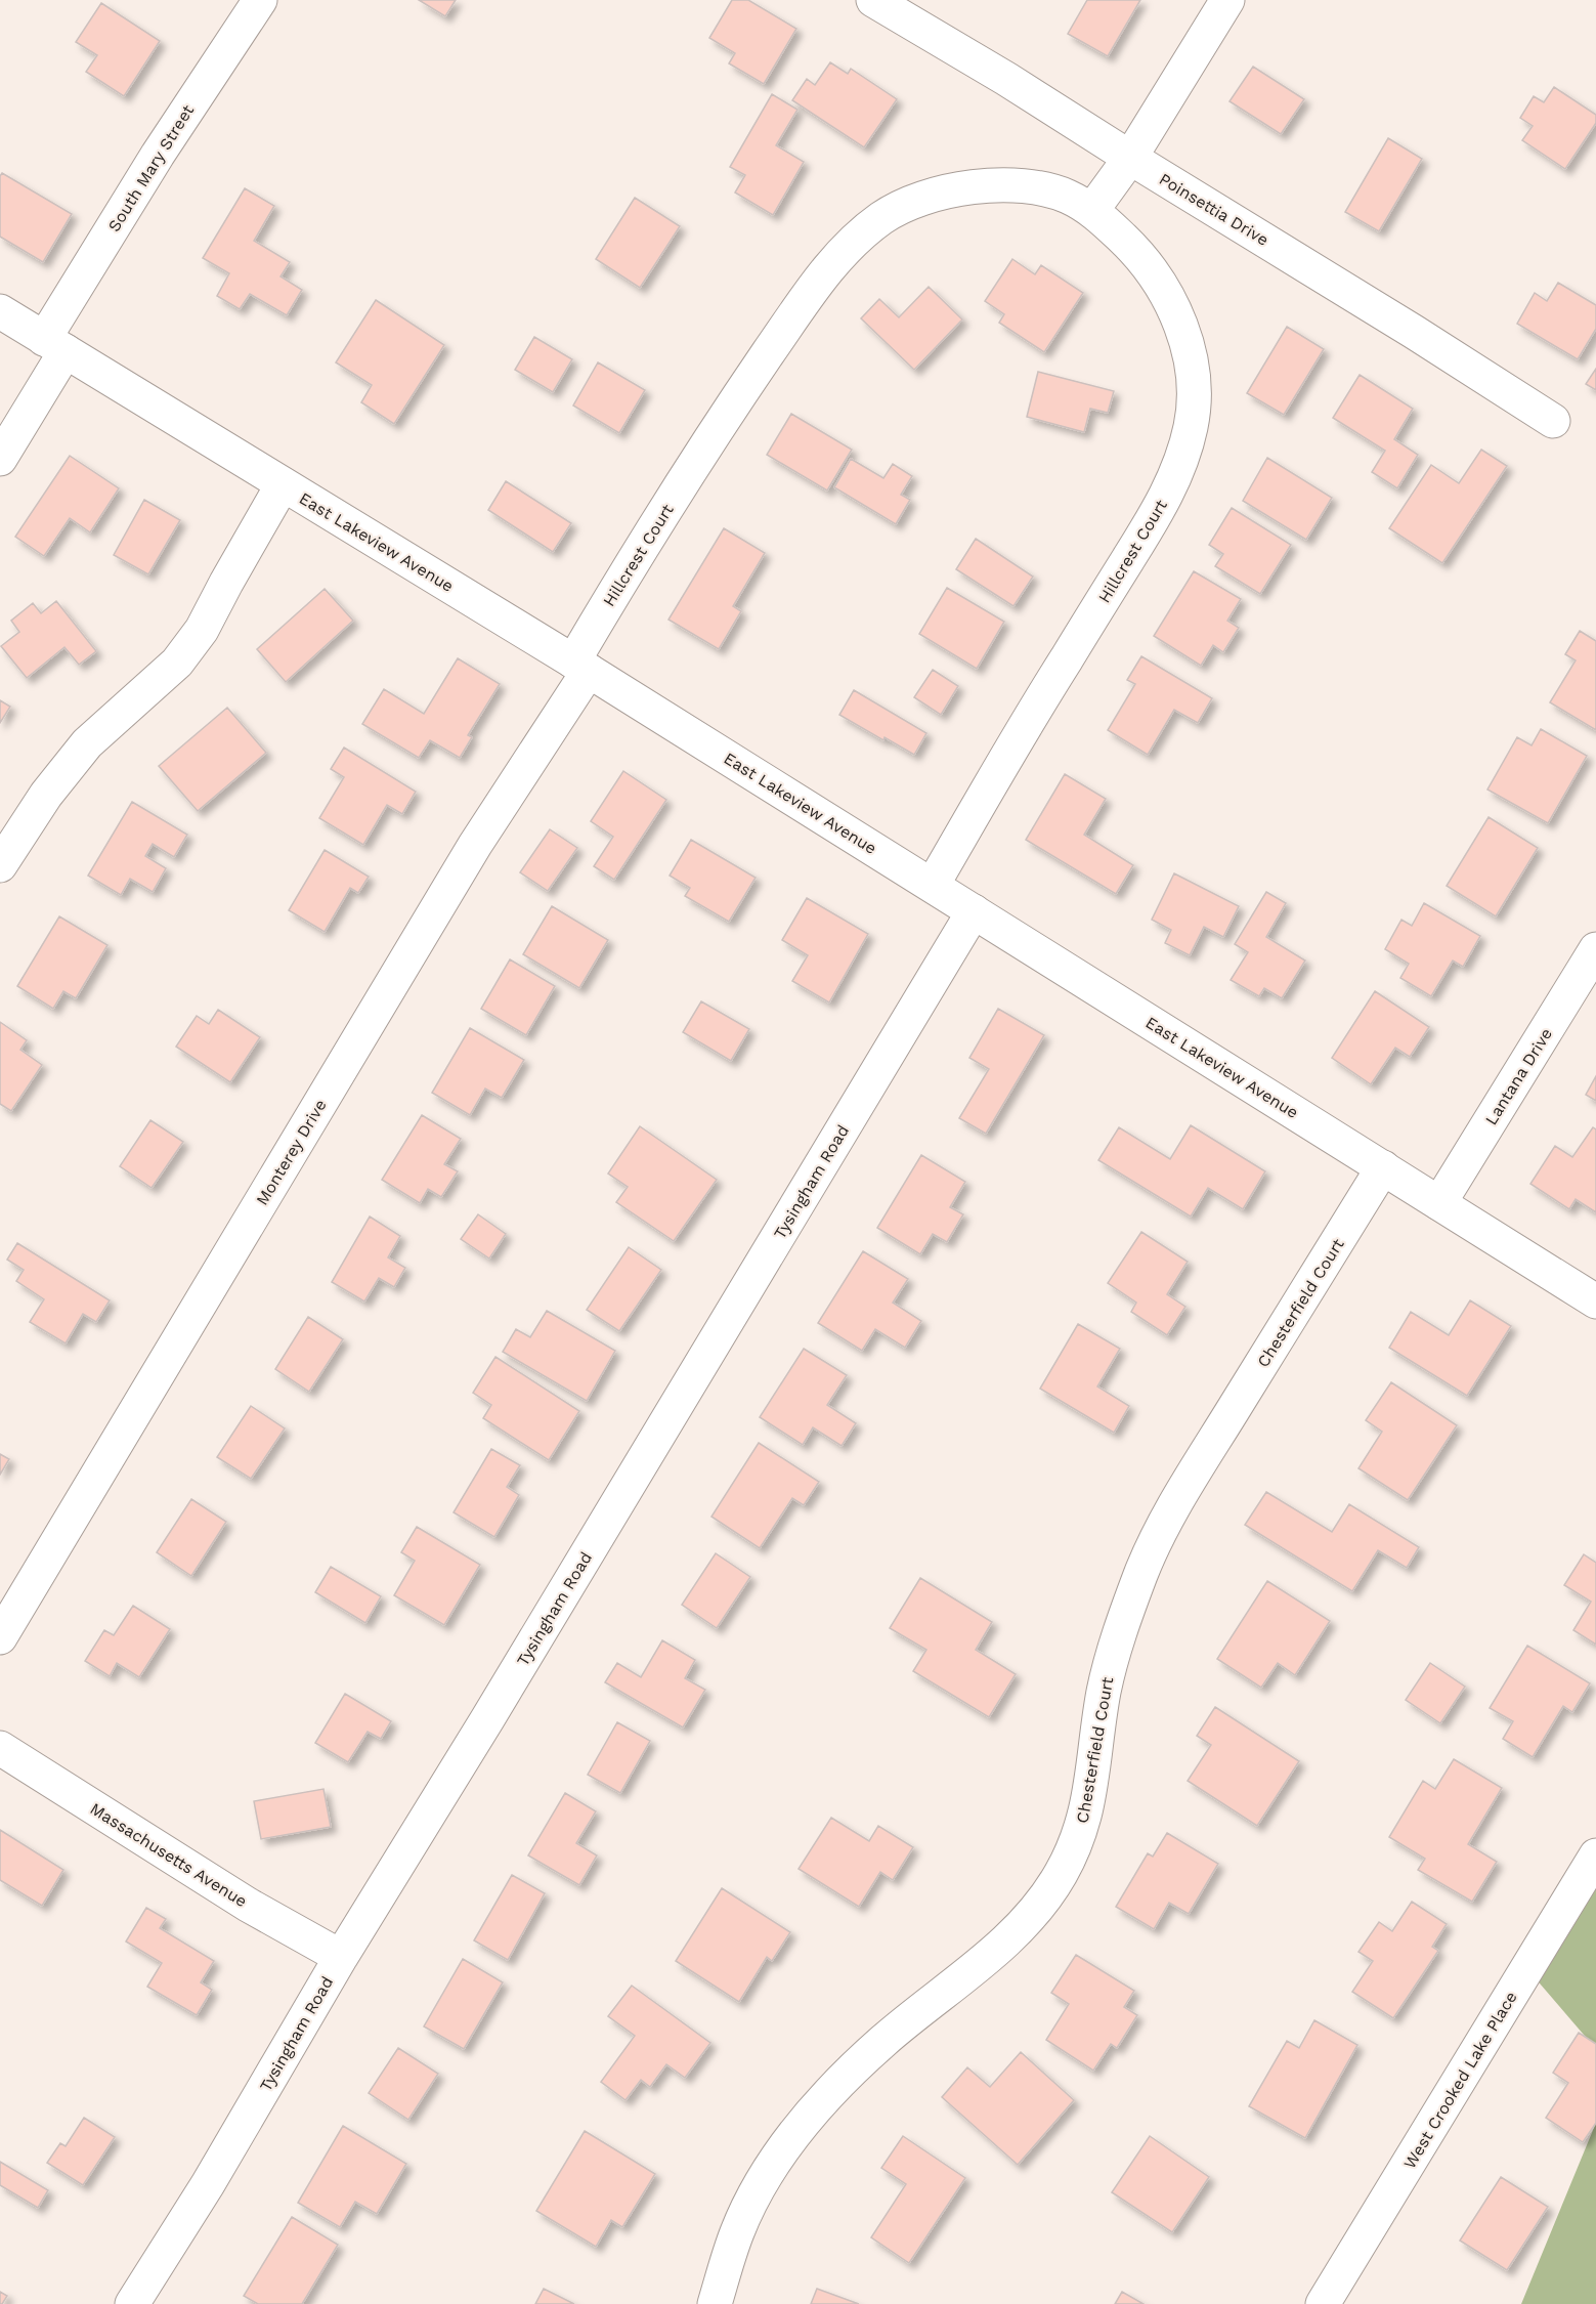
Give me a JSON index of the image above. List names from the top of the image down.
{
  "streets": {
    "street": [
      "South Mary Street",
      "Poinsettia Drive",
      "East Lakeview Avenue",
      "Hillcrest Court",
      "Lantana Drive",
      "Monterey Drive",
      "Tysingham Road",
      "Chesterfield Court",
      "Massachusetts Avenue",
      "West Crooked Lake Place"
    ]
  },
  "crossings": [
    ["South Mary Street", "East Lakeview Avenue"],
    ["East Lakeview Avenue", "Hillcrest Court"],
    ["East Lakeview Avenue", "Lantana Drive"],
    ["East Lakeview Avenue", "Monterey Drive"],
    ["East Lakeview Avenue", "Tysingham Road"],
    ["East Lakeview Avenue", "Chesterfield Court"],
    ["Hillcrest Court", "Monterey Drive"],
    ["Tysingham Road", "Massachusetts Avenue"]
  ]
}
